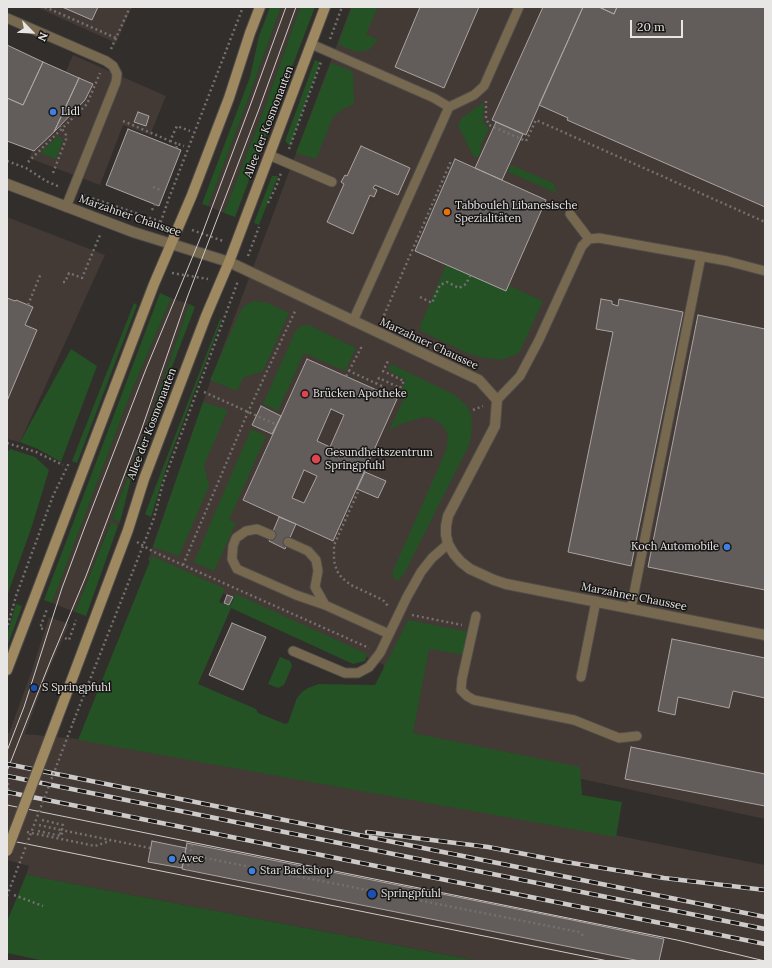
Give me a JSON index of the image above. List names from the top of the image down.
{
  "streets": {
    "main road": ["Allee der Kosmonauten"],
    "street": ["Marzahner Chaussee"]
  },
  "crossings": [
    ["Allee der Kosmonauten", "Marzahner Chaussee"]
  ],
  "places": [
    "Lidl",
    "Tabbouleh Libanesische Spezialitäten",
    "Brücken Apotheke",
    "Gesundheitszentrum Springpfuhl",
    "Koch Automobile",
    "S Springpfuhl",
    "Avec",
    "Star Backshop",
    "Springpfuhl"
  ],
  "scale_bar": "20 m",
  "north": "bottom right"
}
